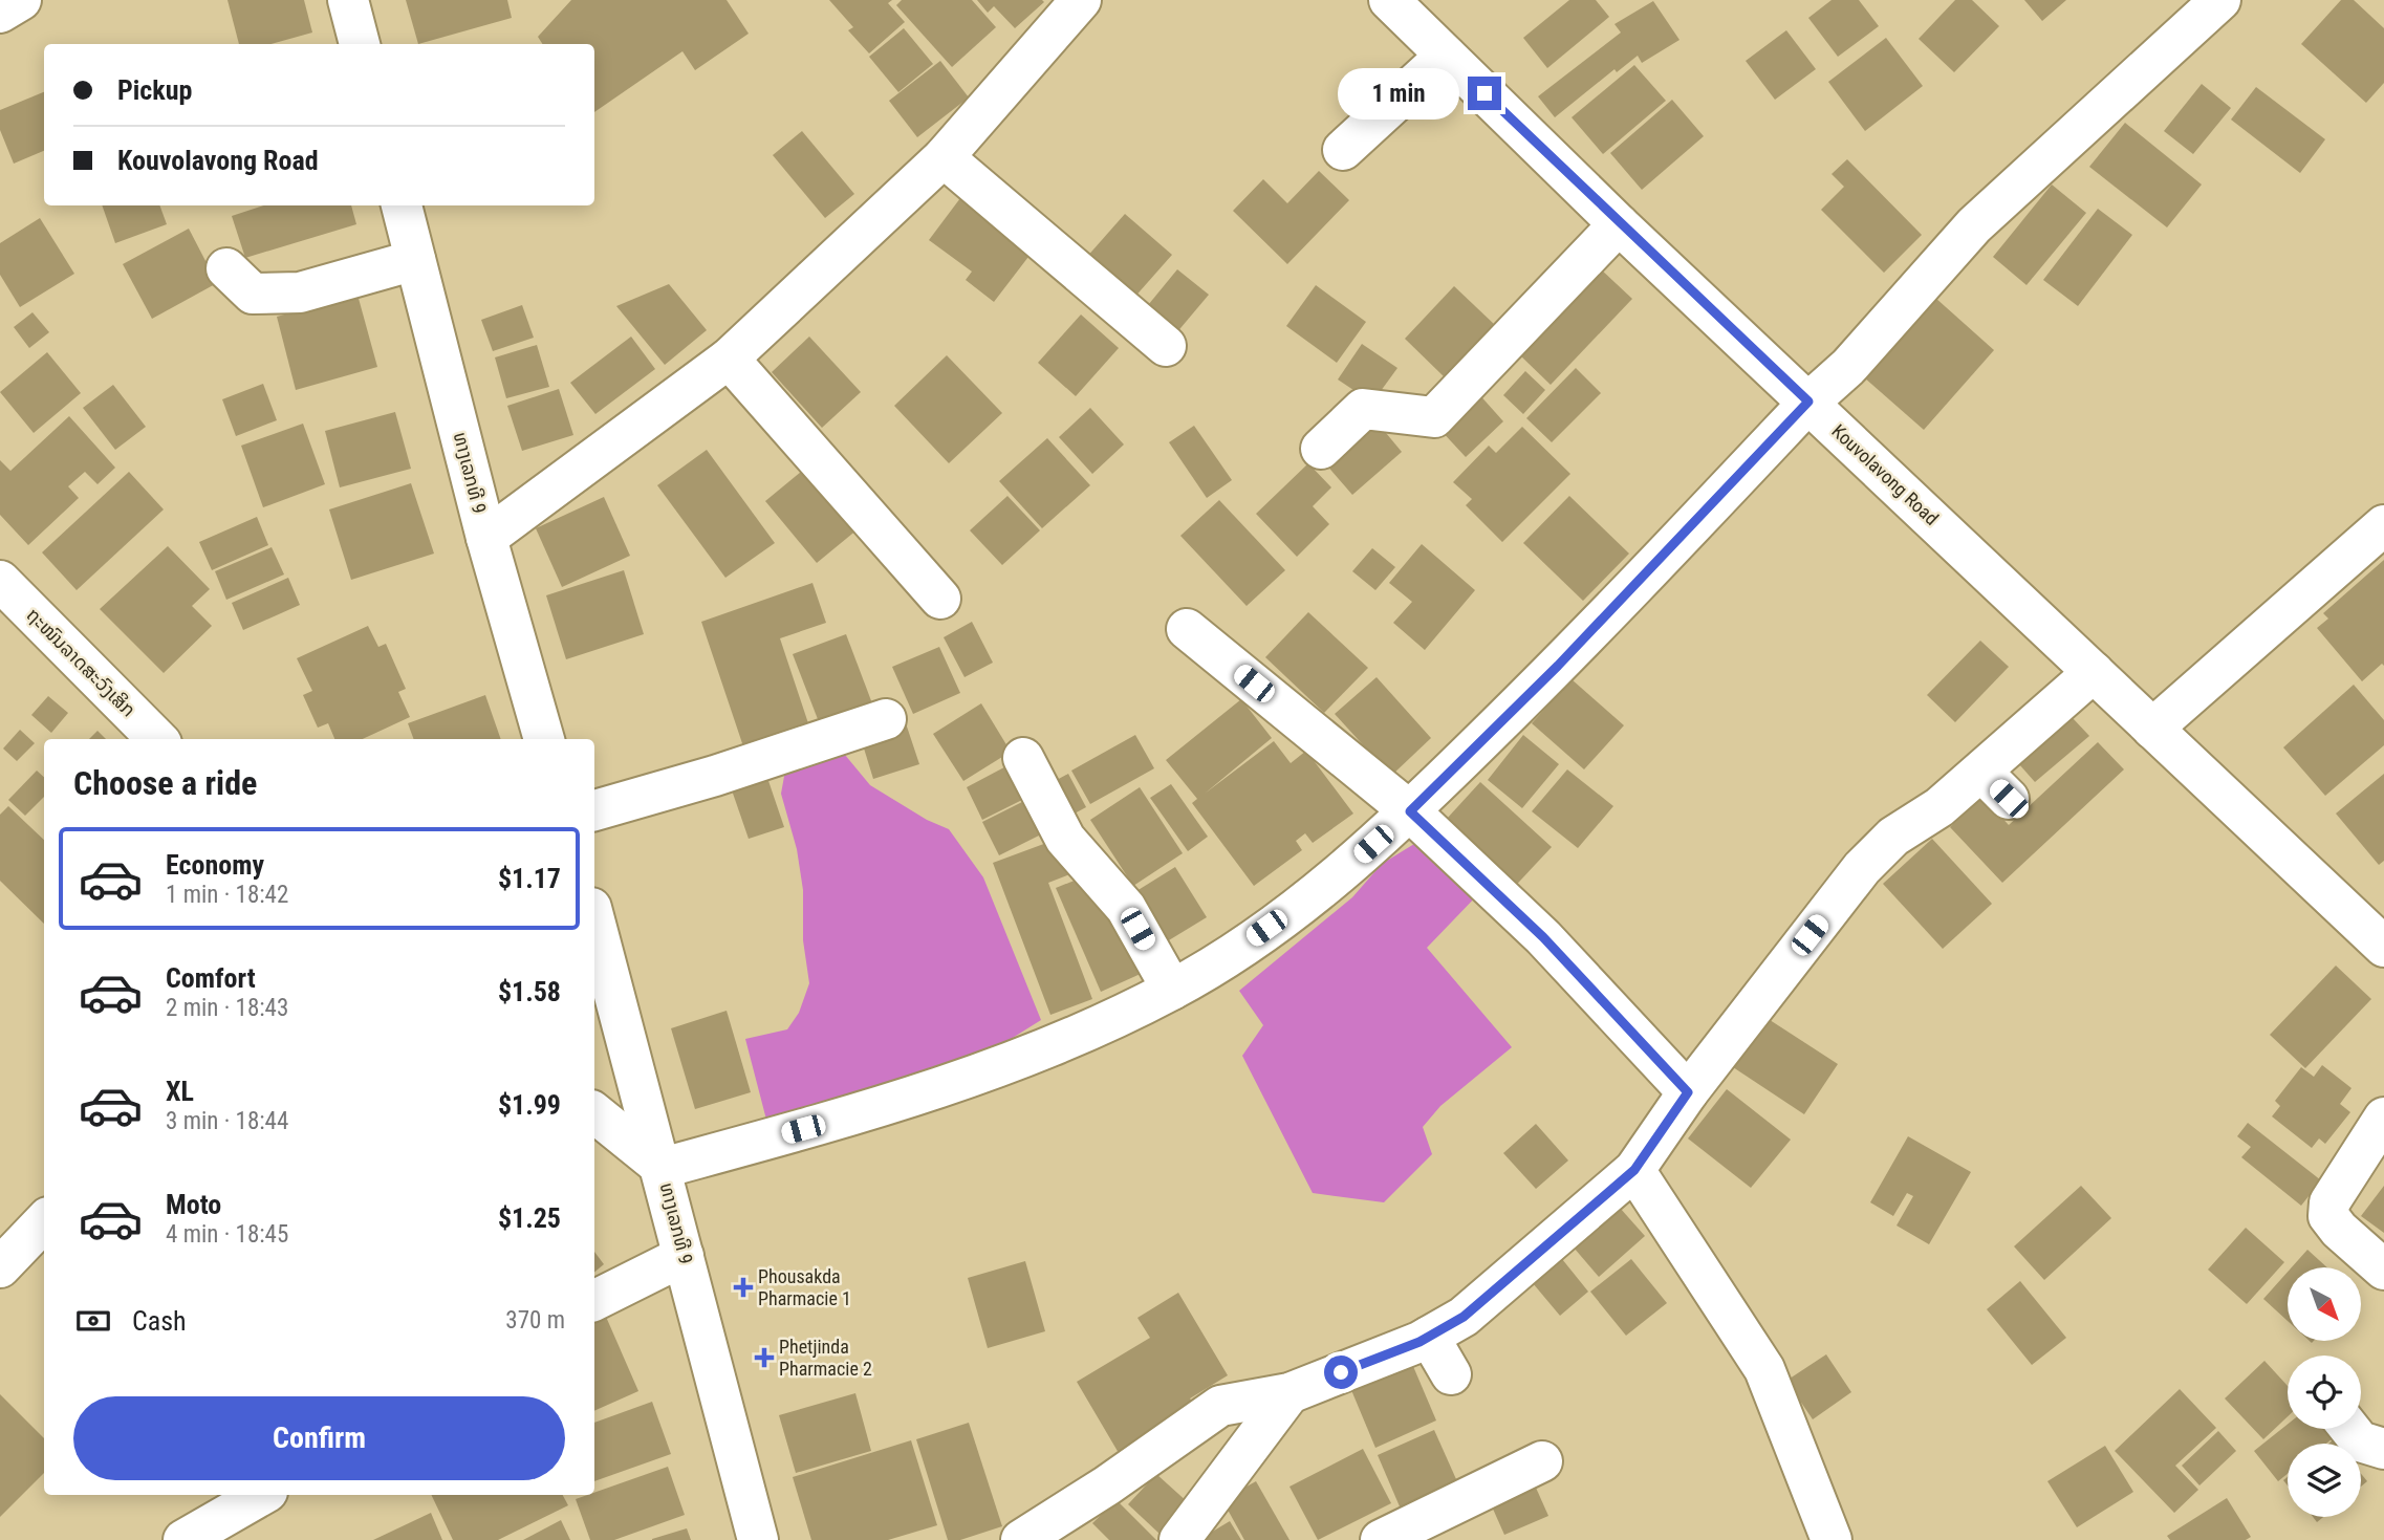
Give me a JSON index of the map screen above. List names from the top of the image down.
{
  "streets": {
    "street": ["ທາງເລກທີ 9", "Kouvolavong Road", "ຖະໜົນລາດສະວົງເສິກ"]
  },
  "places": {
    "health": ["Phousakda Pharmacie 1", "Phetjinda Pharmacie 2"]
  },
  "north": "bottom right",
  "page": {
    "banner": ["Pickup", "Kouvolavong Road"],
    "bubble": "1 min",
    "heading": "Choose a ride",
    "list": [
      {
        "name": "Economy",
        "note": "1 min · 18:42",
        "value": "$1.17"
      },
      {
        "name": "Comfort",
        "note": "2 min · 18:43",
        "value": "$1.58"
      },
      {
        "name": "XL",
        "note": "3 min · 18:44",
        "value": "$1.99"
      },
      {
        "name": "Moto",
        "note": "4 min · 18:45",
        "value": "$1.25"
      }
    ],
    "pay": ["Cash", "370 m"],
    "buttons": "Confirm"
  }
}
